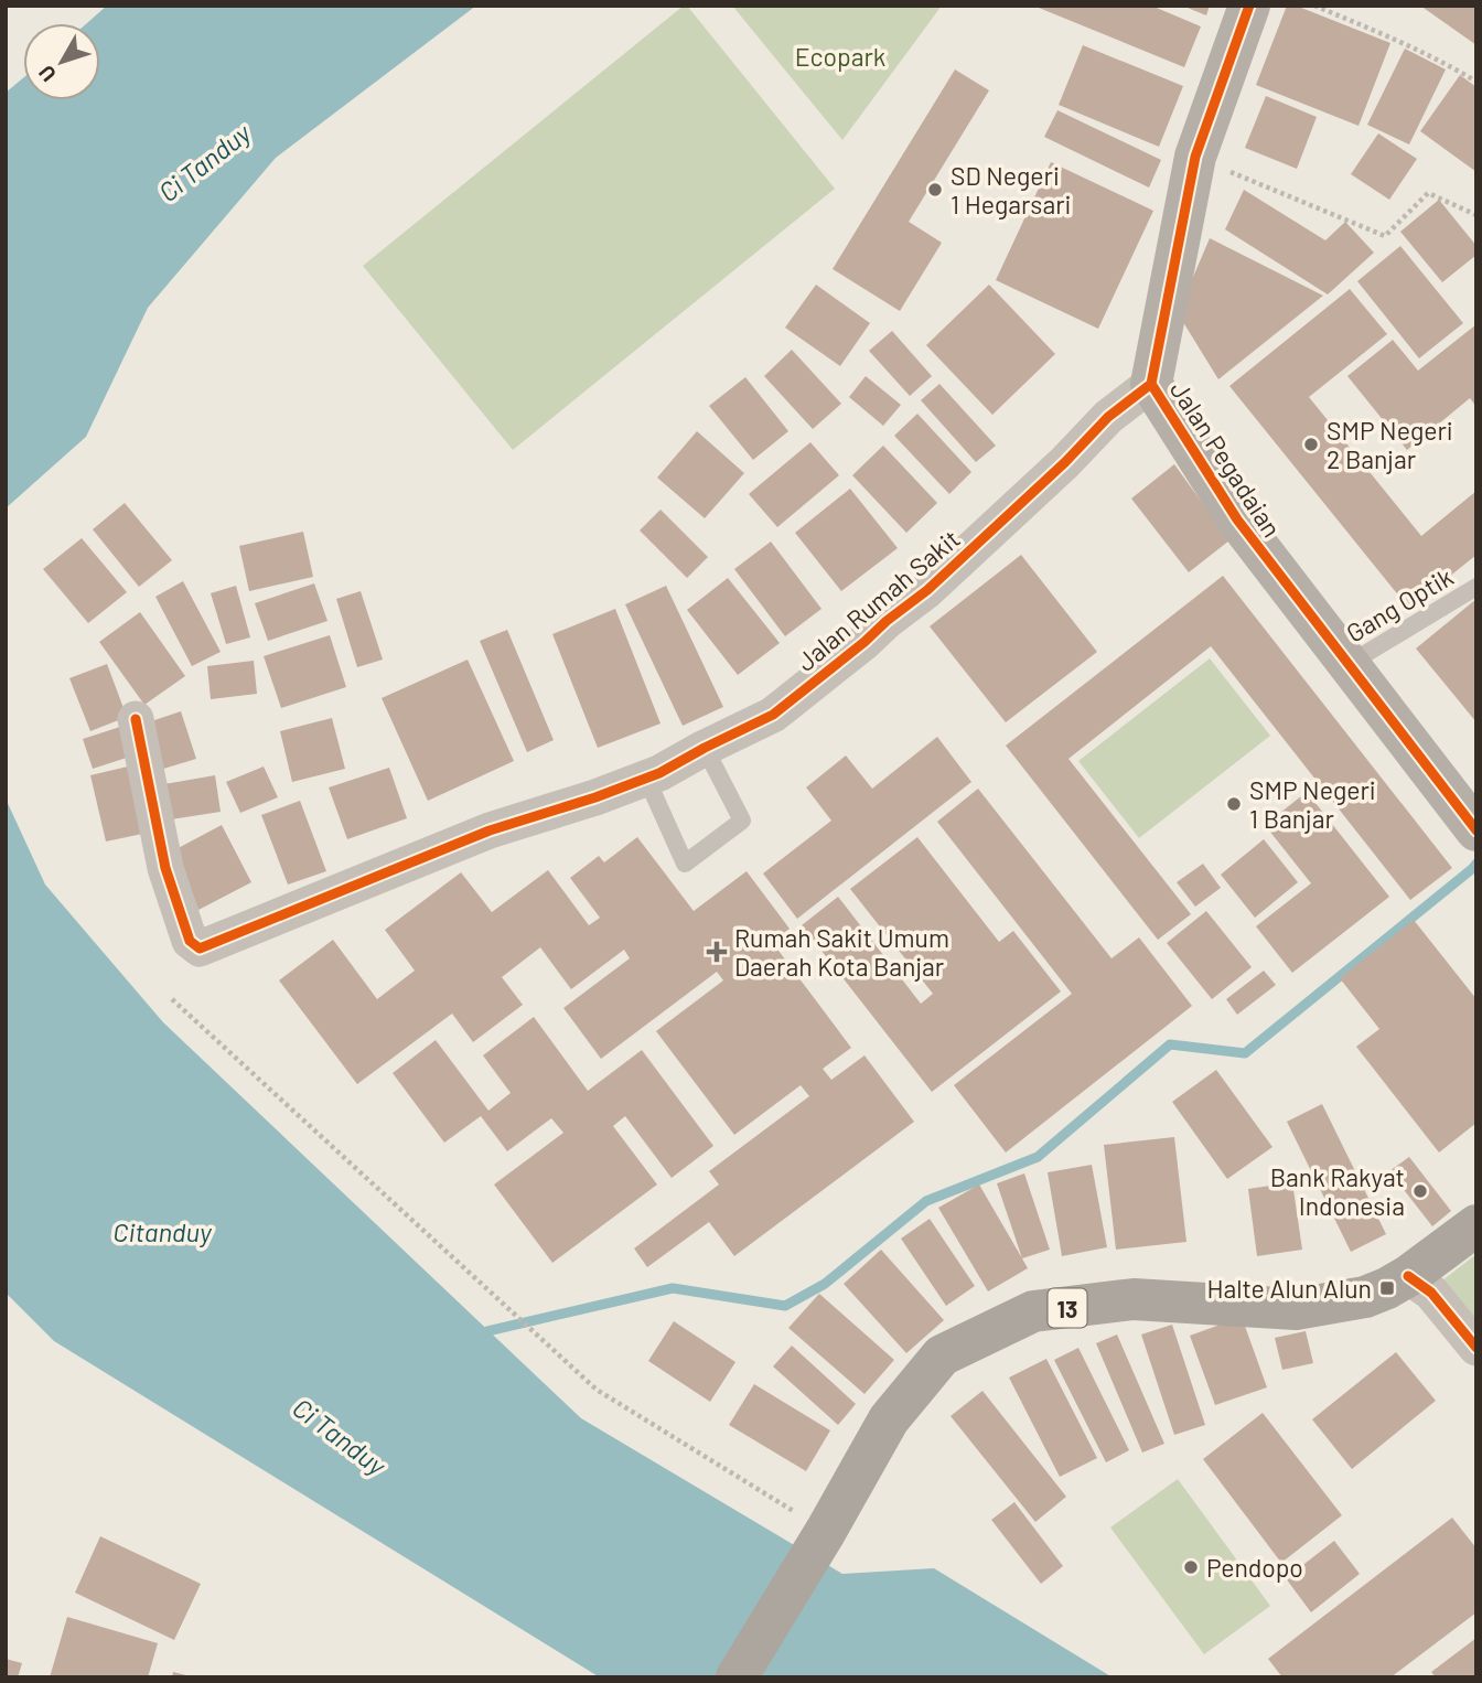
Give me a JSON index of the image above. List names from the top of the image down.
{
  "streets": {
    "highway": ["13"],
    "street": ["Jalan Pegadaian", "Jalan Rumah Sakit"],
    "lane": ["Gang Optik"]
  },
  "crossings": [
    ["Jalan Pegadaian", "Jalan Rumah Sakit"],
    ["Jalan Pegadaian", "Gang Optik"]
  ],
  "water": ["Ci Tanduy", "Citanduy"],
  "parks": ["Ecopark"],
  "places": {
    "other": [
      "SD Negeri 1 Hegarsari",
      "SMP Negeri 2 Banjar",
      "SMP Negeri 1 Banjar",
      "Bank Rakyat Indonesia",
      "Pendopo"
    ],
    "health": ["Rumah Sakit Umum Daerah Kota Banjar"],
    "transit": ["Halte Alun Alun"]
  },
  "north": "bottom left"
}
